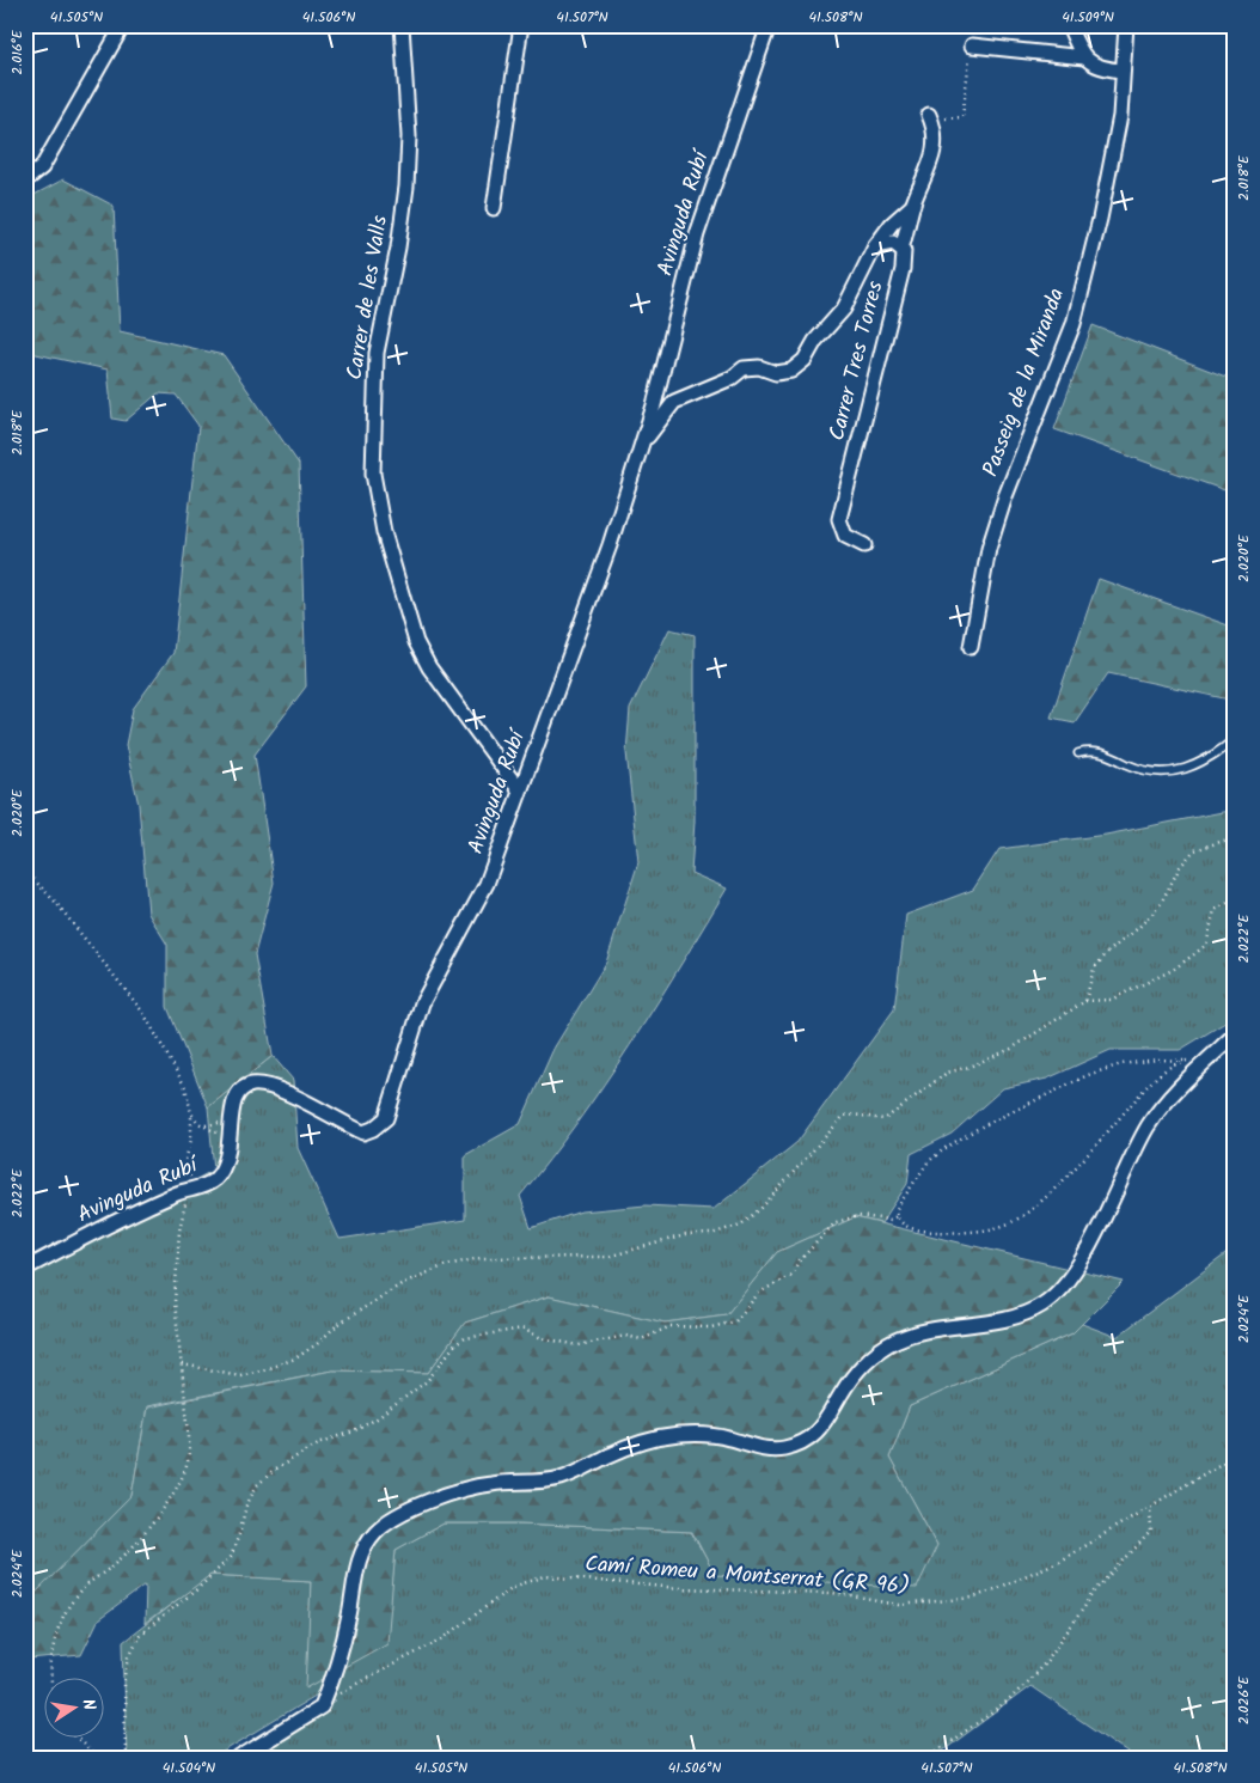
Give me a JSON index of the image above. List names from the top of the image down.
{
  "streets": {
    "street": [
      "Avinguda Rubí",
      "Carrer de les Valls",
      "Carrer Tres Torres",
      "Passeig de la Miranda"
    ],
    "path": ["Camí Romeu a Montserrat (GR 96)"]
  },
  "crossings": [
    ["Avinguda Rubí", "Carrer de les Valls"],
    ["Avinguda Rubí", "Carrer Tres Torres"]
  ],
  "north": "right",
  "coordinates": [
    "41.505°N",
    "41.506°N",
    "41.507°N",
    "41.508°N",
    "41.509°N",
    "2.016°E",
    "2.018°E",
    "2.020°E",
    "2.022°E",
    "2.024°E",
    "2.026°E",
    "41.504°N"
  ]
}
